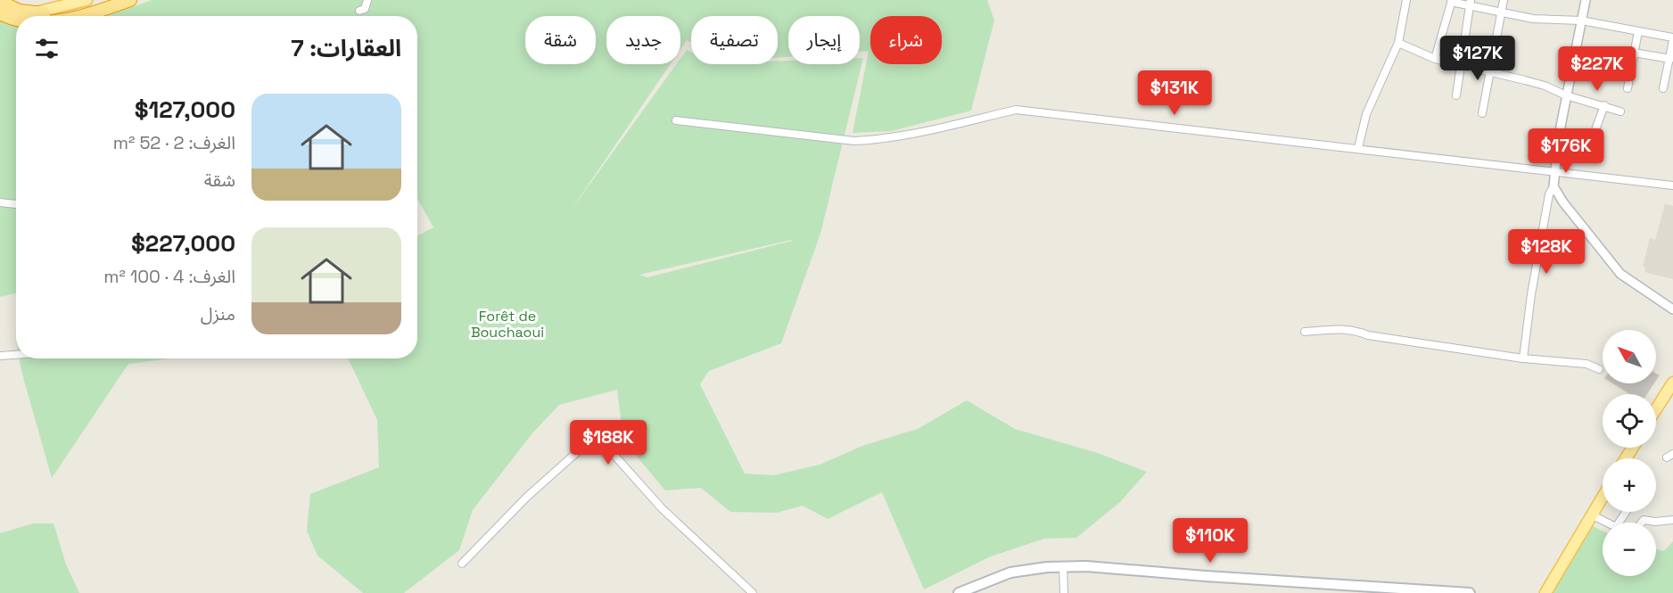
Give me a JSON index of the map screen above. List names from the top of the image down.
{
  "parks": ["Forêt de Bouchaoui"],
  "north": "top left",
  "page": {
    "chip": [
      "شراء",
      "إيجار",
      "تصفية",
      "جديد",
      "شقة"
    ],
    "heading": "العقارات: 7",
    "price": [
      "$127K",
      "$227K",
      "$131K",
      "$176K",
      "$128K",
      "$188K",
      "$110K"
    ],
    "list": [
      {
        "name": "$127,000",
        "note": "الغرف: 2 · 52 m² · شقة"
      },
      {
        "name": "$227,000",
        "note": "الغرف: 4 · 100 m² · منزل"
      }
    ],
    "map_buttons": ["+", "−"]
  }
}
